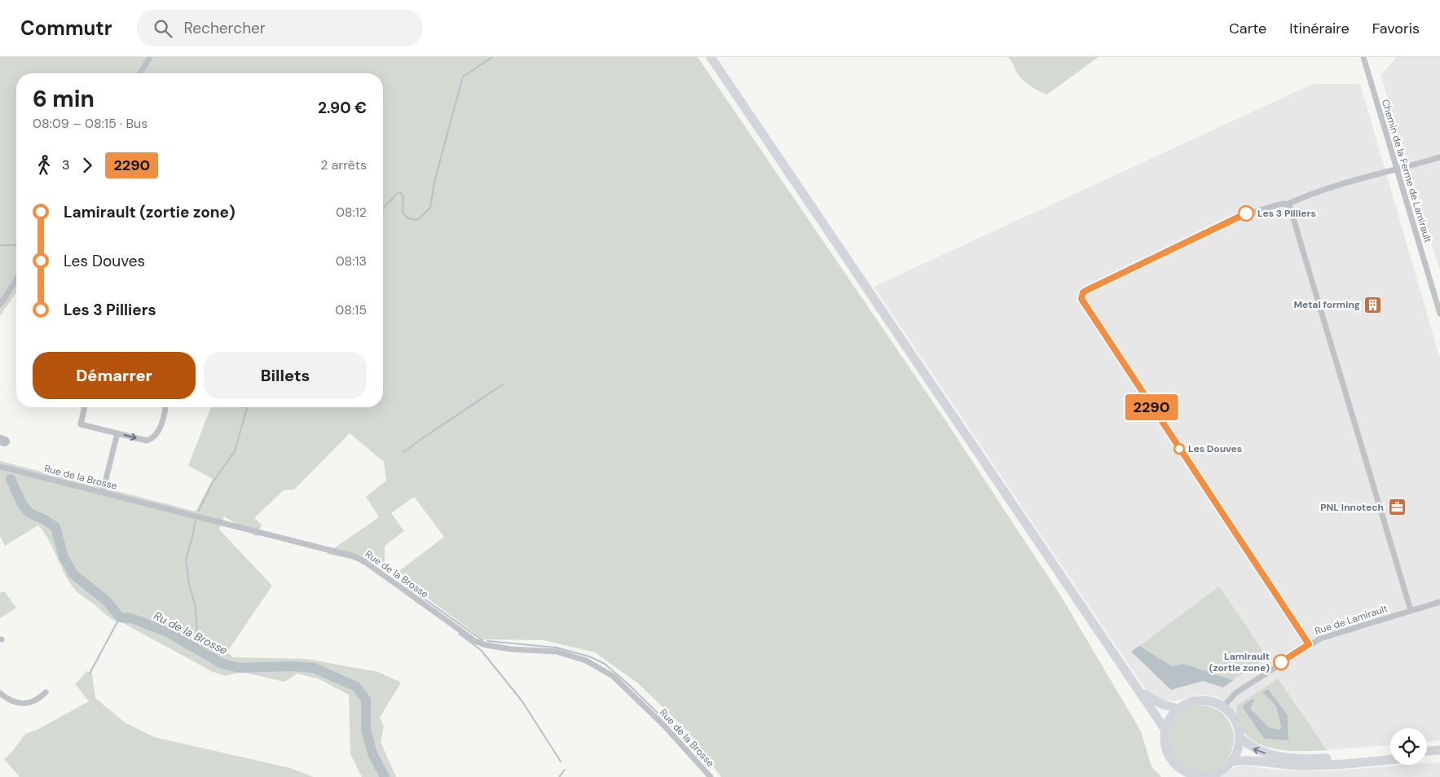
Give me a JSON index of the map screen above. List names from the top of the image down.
{
  "streets": {
    "street": ["Chemin de la Ferme de Lamirault", "Rue de la Brosse", "Rue de Lamirault"]
  },
  "water": ["Ru de la Brosse"],
  "places": {
    "other": ["Les 3 Pilliers", "Les Douves", "Lamirault (zortie zone)"],
    "building": ["Metal forming"],
    "office": ["PNL Innotech"]
  },
  "lines": ["bus line 2290"],
  "page": {
    "header": "Commutr",
    "search": "Rechercher",
    "nav": ["Carte", "Itinéraire", "Favoris"],
    "on_map": "2290",
    "heading": ["6 min", "08:09 – 08:15 · Bus", "2.90 €"],
    "legs": ["3", "2290", "2 arrêts"],
    "list": [
      {
        "name": "Lamirault (zortie zone)",
        "value": "08:12"
      },
      {
        "name": "Les Douves",
        "value": "08:13"
      },
      {
        "name": "Les 3 Pilliers",
        "value": "08:15"
      }
    ],
    "buttons": ["Démarrer", "Billets"]
  }
}
